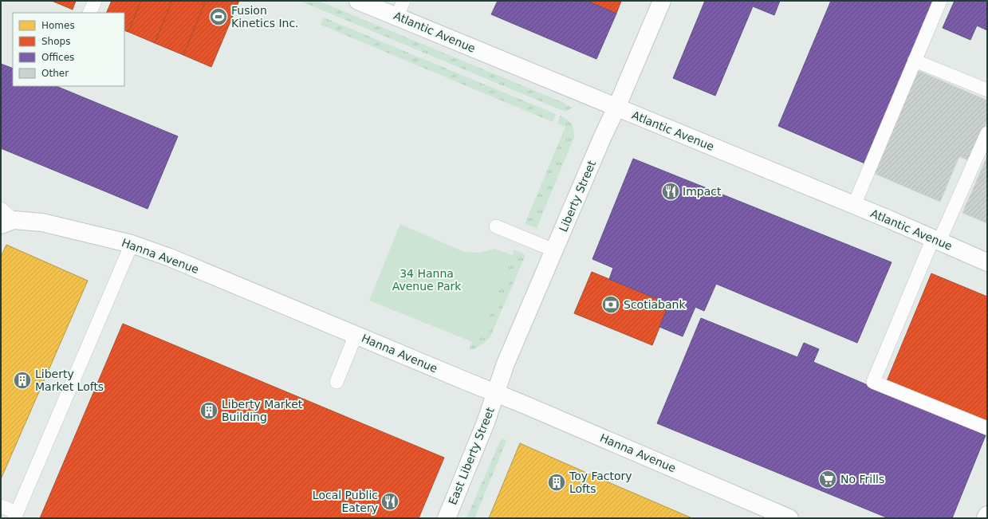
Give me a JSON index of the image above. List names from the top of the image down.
{
  "streets": {
    "street": [
      "Atlantic Avenue",
      "Liberty Street",
      "Hanna Avenue",
      "East Liberty Street"
    ]
  },
  "crossings": [
    ["Atlantic Avenue", "Liberty Street"],
    ["Liberty Street", "Hanna Avenue"],
    ["Liberty Street", "East Liberty Street"],
    ["Hanna Avenue", "East Liberty Street"]
  ],
  "parks": ["34 Hanna Avenue Park"],
  "places": {
    "sports": ["Fusion Kinetics Inc."],
    "restaurant": ["Impact", "Local Public Eatery"],
    "bank": ["Scotiabank"],
    "building": ["Liberty Market Lofts", "Liberty Market Building", "Toy Factory Lofts"],
    "supermarket": ["No Frills"]
  },
  "legend": [
    "Homes",
    "Shops",
    "Offices",
    "Other"
  ]
}
